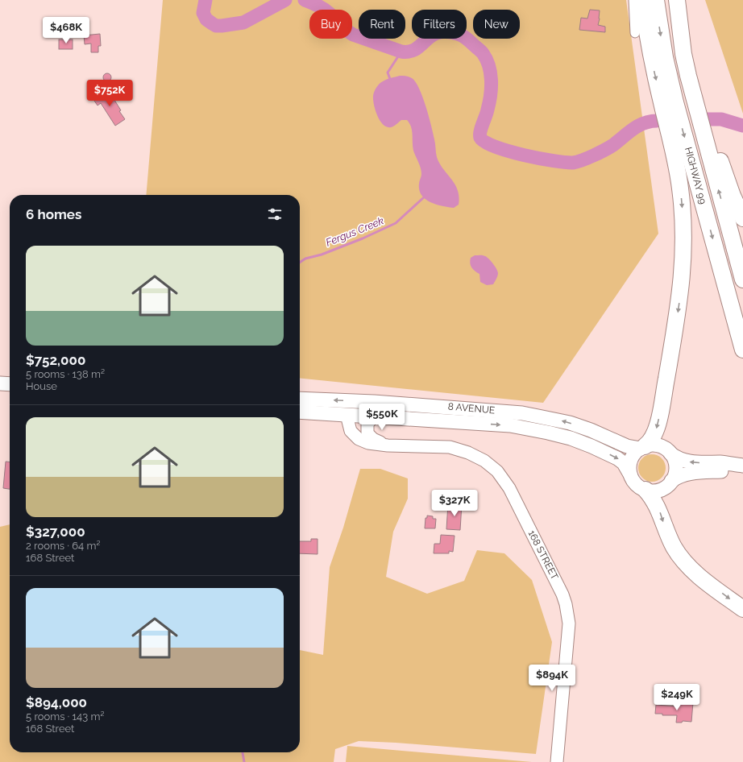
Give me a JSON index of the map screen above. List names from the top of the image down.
{
  "streets": {
    "highway": ["HIGHWAY 99"],
    "main road": ["8 AVENUE", "168 STREET"]
  },
  "crossings": [
    ["8 AVENUE", "168 STREET"]
  ],
  "water": ["Fergus Creek"],
  "page": {
    "chip": [
      "Buy",
      "Rent",
      "Filters",
      "New"
    ],
    "price": [
      "$468K",
      "$752K",
      "$550K",
      "$327K",
      "$894K",
      "$249K"
    ],
    "heading": "6 homes",
    "list": [
      {
        "name": "$752,000",
        "note": "5 rooms · 138 m² · House"
      },
      {
        "name": "$327,000",
        "note": "2 rooms · 64 m² · 168 Street"
      },
      {
        "name": "$894,000",
        "note": "5 rooms · 143 m² · 168 Street"
      }
    ]
  }
}
